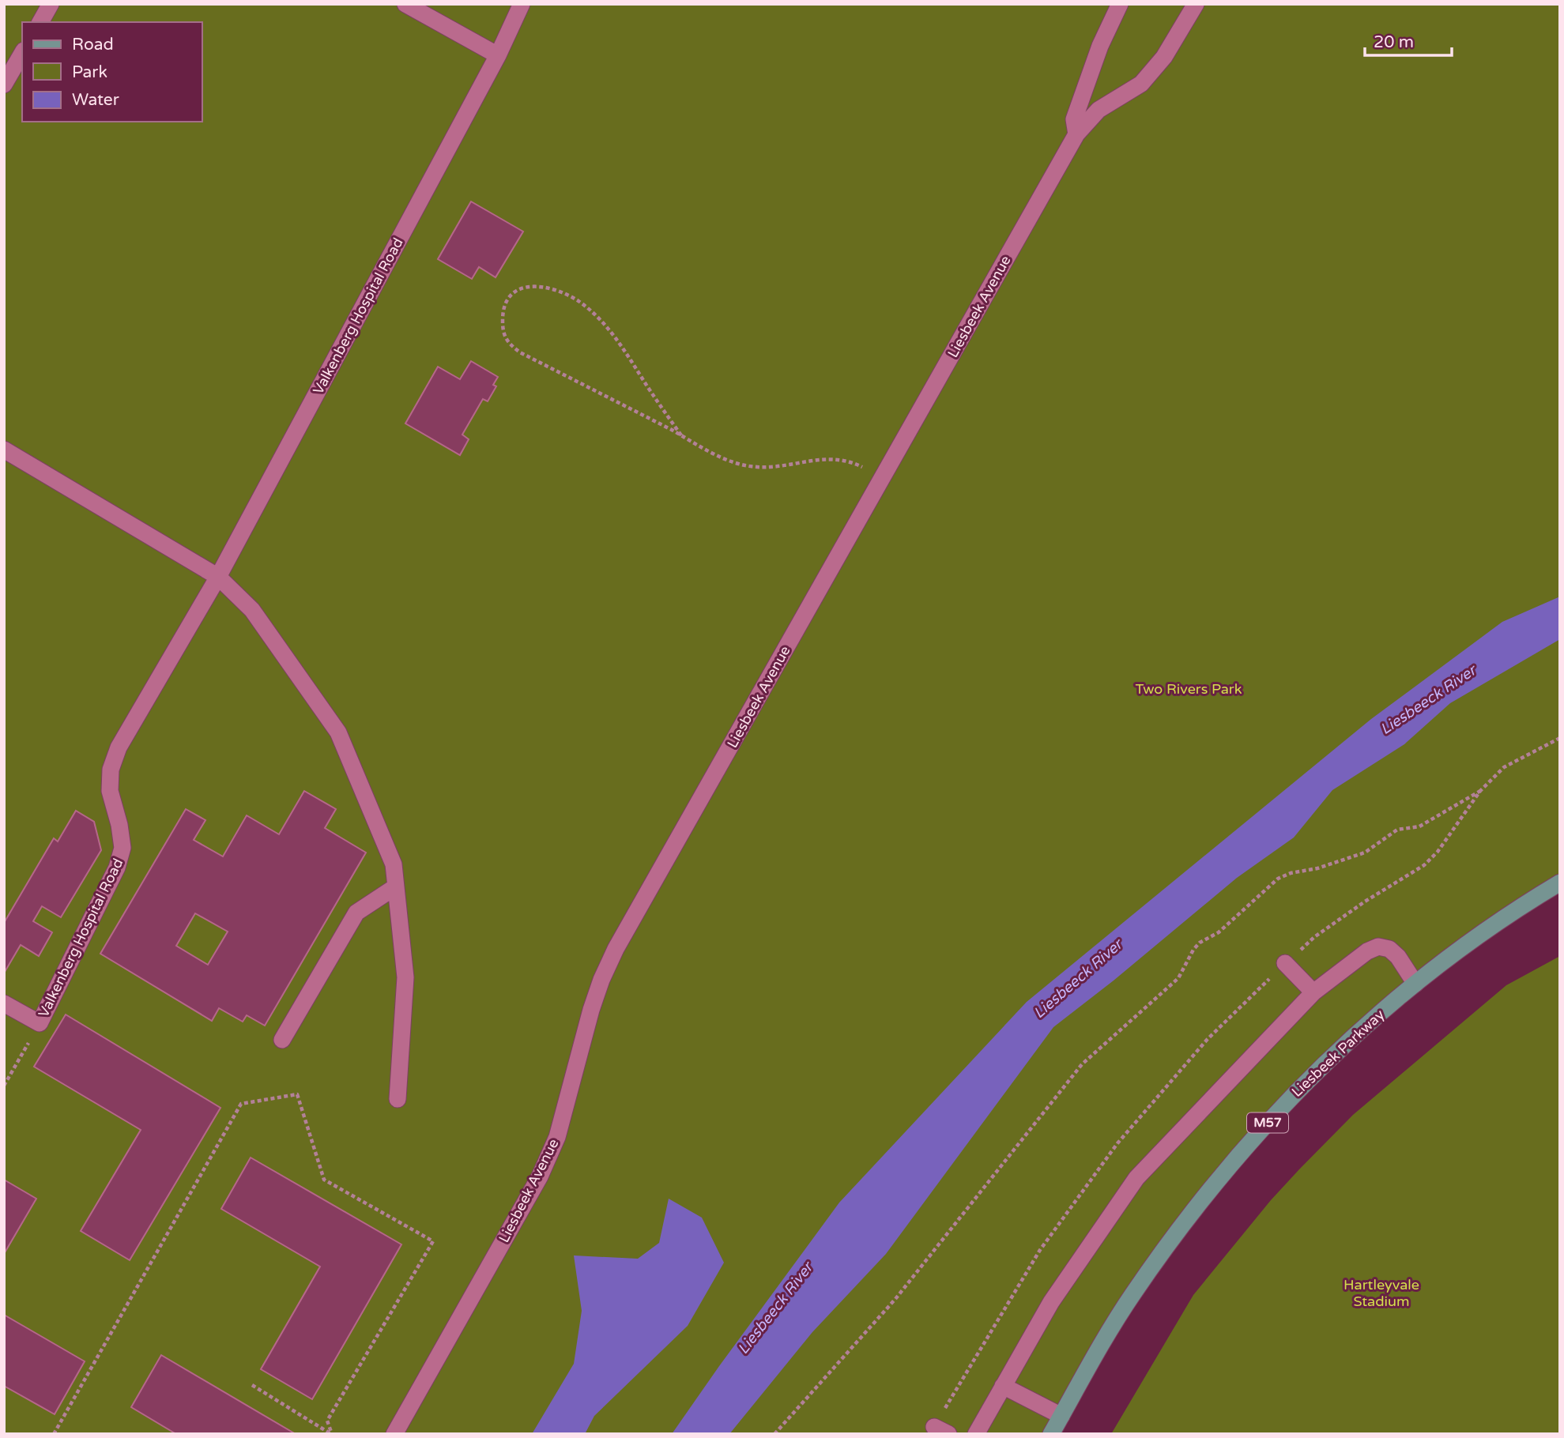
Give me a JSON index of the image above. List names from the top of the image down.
{
  "streets": {
    "main road": ["Liesbeek Parkway", "M57"],
    "lane": ["Liesbeek Avenue", "Valkenberg Hospital Road"]
  },
  "water": ["Liesbeeck River"],
  "parks": ["Two Rivers Park", "Hartleyvale Stadium"],
  "legend": ["Road", "Park", "Water"],
  "scale_bar": "20 m"
}
